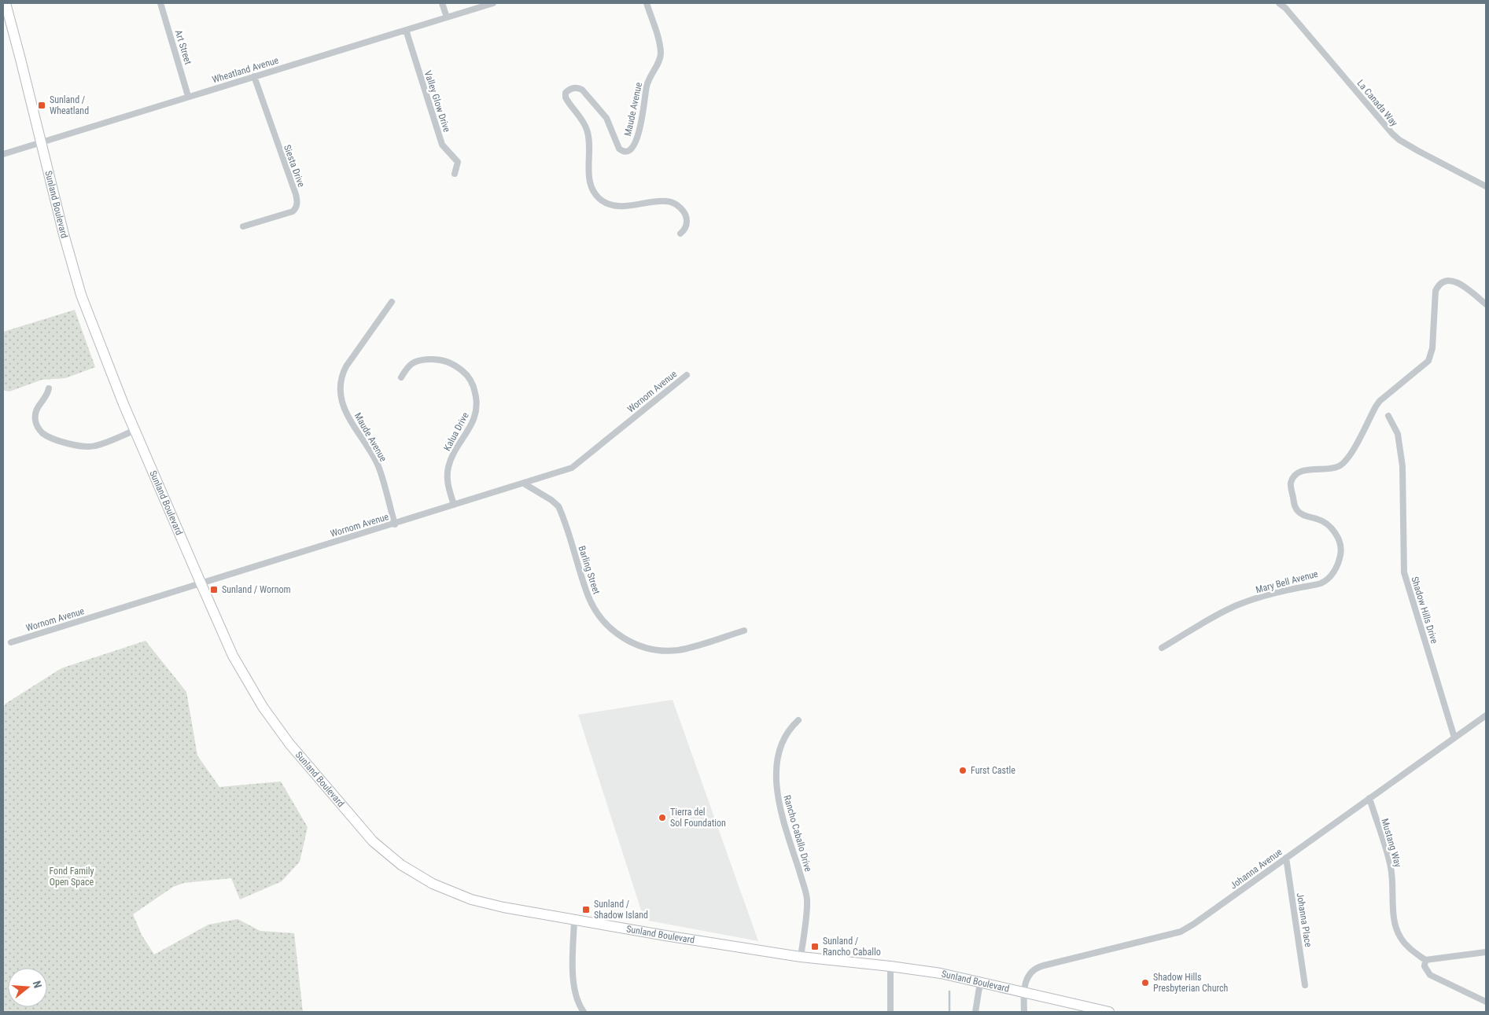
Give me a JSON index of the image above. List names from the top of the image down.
{
  "streets": {
    "main road": ["Sunland Boulevard"],
    "street": [
      "Art Street",
      "Wheatland Avenue",
      "Valley Glow Drive",
      "La Canada Way",
      "Maude Avenue",
      "Siesta Drive",
      "Wornom Avenue",
      "Kalua Drive",
      "Barling Street",
      "Mary Bell Avenue",
      "Shadow Hills Drive",
      "Rancho Caballo Drive",
      "Mustang Way",
      "Johanna Avenue",
      "Johanna Place"
    ]
  },
  "crossings": [
    ["Art Street", "Wheatland Avenue"],
    ["Wheatland Avenue", "Valley Glow Drive"],
    ["Wheatland Avenue", "Siesta Drive"],
    ["Wheatland Avenue", "Sunland Boulevard"],
    ["Maude Avenue", "Wornom Avenue"],
    ["Sunland Boulevard", "Wornom Avenue"],
    ["Sunland Boulevard", "Rancho Caballo Drive"],
    ["Sunland Boulevard", "Johanna Avenue"],
    ["Wornom Avenue", "Kalua Drive"],
    ["Wornom Avenue", "Barling Street"],
    ["Shadow Hills Drive", "Johanna Avenue"],
    ["Mustang Way", "Johanna Avenue"],
    ["Johanna Avenue", "Johanna Place"]
  ],
  "parks": ["Fond Family Open Space"],
  "places": {
    "transit": [
      "Sunland / Wheatland",
      "Sunland / Wornom",
      "Sunland / Shadow Island",
      "Sunland / Rancho Caballo"
    ],
    "other": ["Furst Castle", "Tierra del Sol Foundation", "Shadow Hills Presbyterian Church"]
  },
  "north": "right"
}
